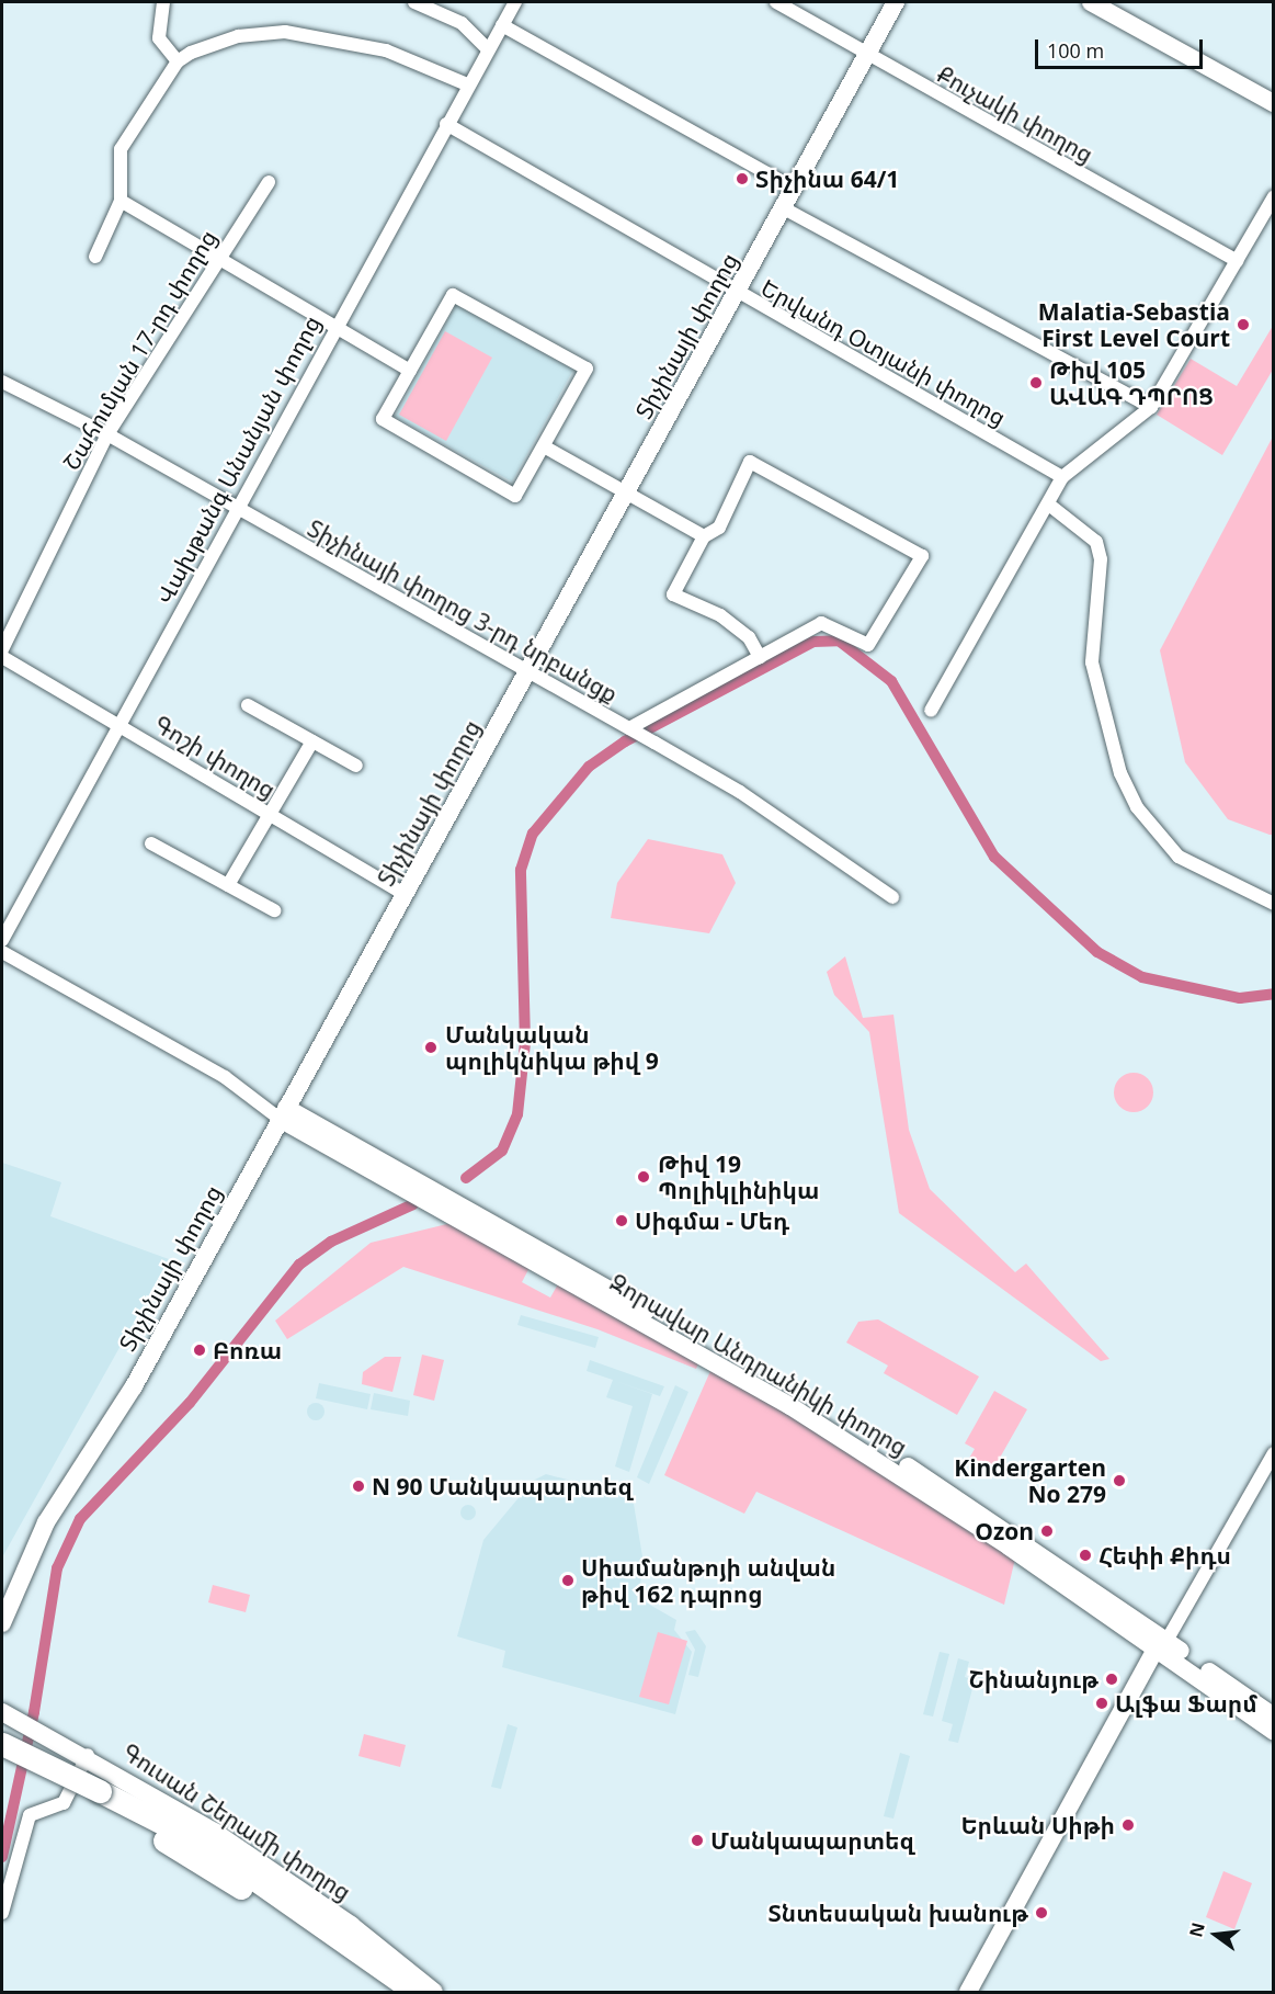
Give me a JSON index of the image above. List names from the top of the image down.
{
  "streets": {
    "main road": ["Տիչինայի փողոց", "Զորավար Անդրանիկի փողոց", "Գուսան Շերամի փողոց"],
    "street": [
      "Քուչակի փողոց",
      "Շահումյան 17-րդ փողոց",
      "Երվանդ Օտյանի փողոց",
      "Վախթանգ Անանյան փողոց",
      "Տիչինայի փողոց 3-րդ նրբանցք",
      "Գոշի փողոց"
    ]
  },
  "crossings": [
    ["Քուչակի փողոց", "Տիչինայի փողոց"],
    ["Տիչինայի փողոց", "Երվանդ Օտյանի փողոց"],
    ["Տիչինայի փողոց", "Տիչինայի փողոց 3-րդ նրբանցք"],
    ["Տիչինայի փողոց", "Գոշի փողոց"],
    ["Տիչինայի փողոց", "Զորավար Անդրանիկի փողոց"],
    ["Շահումյան 17-րդ փողոց", "Տիչինայի փողոց 3-րդ նրբանցք"],
    ["Երվանդ Օտյանի փողոց", "Վախթանգ Անանյան փողոց"],
    ["Վախթանգ Անանյան փողոց", "Տիչինայի փողոց 3-րդ նրբանցք"],
    ["Վախթանգ Անանյան փողոց", "Գոշի փողոց"]
  ],
  "places": [
    "Տիչինա 64/1",
    "Malatia-Sebastia First Level Court",
    "Թիվ 105 ԱՎԱԳ ԴՊՐՈՑ",
    "Մանկական պոլիկնիկա թիվ 9",
    "Թիվ 19 Պոլիկլինիկա",
    "Սիգմա - Մեդ",
    "Բոռա",
    "Kindergarten No 279",
    "N 90 Մանկապարտեզ",
    "Ozon",
    "Հեփի Քիդս",
    "Սիամանթոյի անվան թիվ 162 դպրոց",
    "Շինանյութ",
    "Ալֆա Ֆարմ",
    "Երևան Սիթի",
    "Մանկապարտեզ",
    "Տնտեսական խանութ"
  ],
  "scale_bar": "100 m",
  "north": "left"
}
